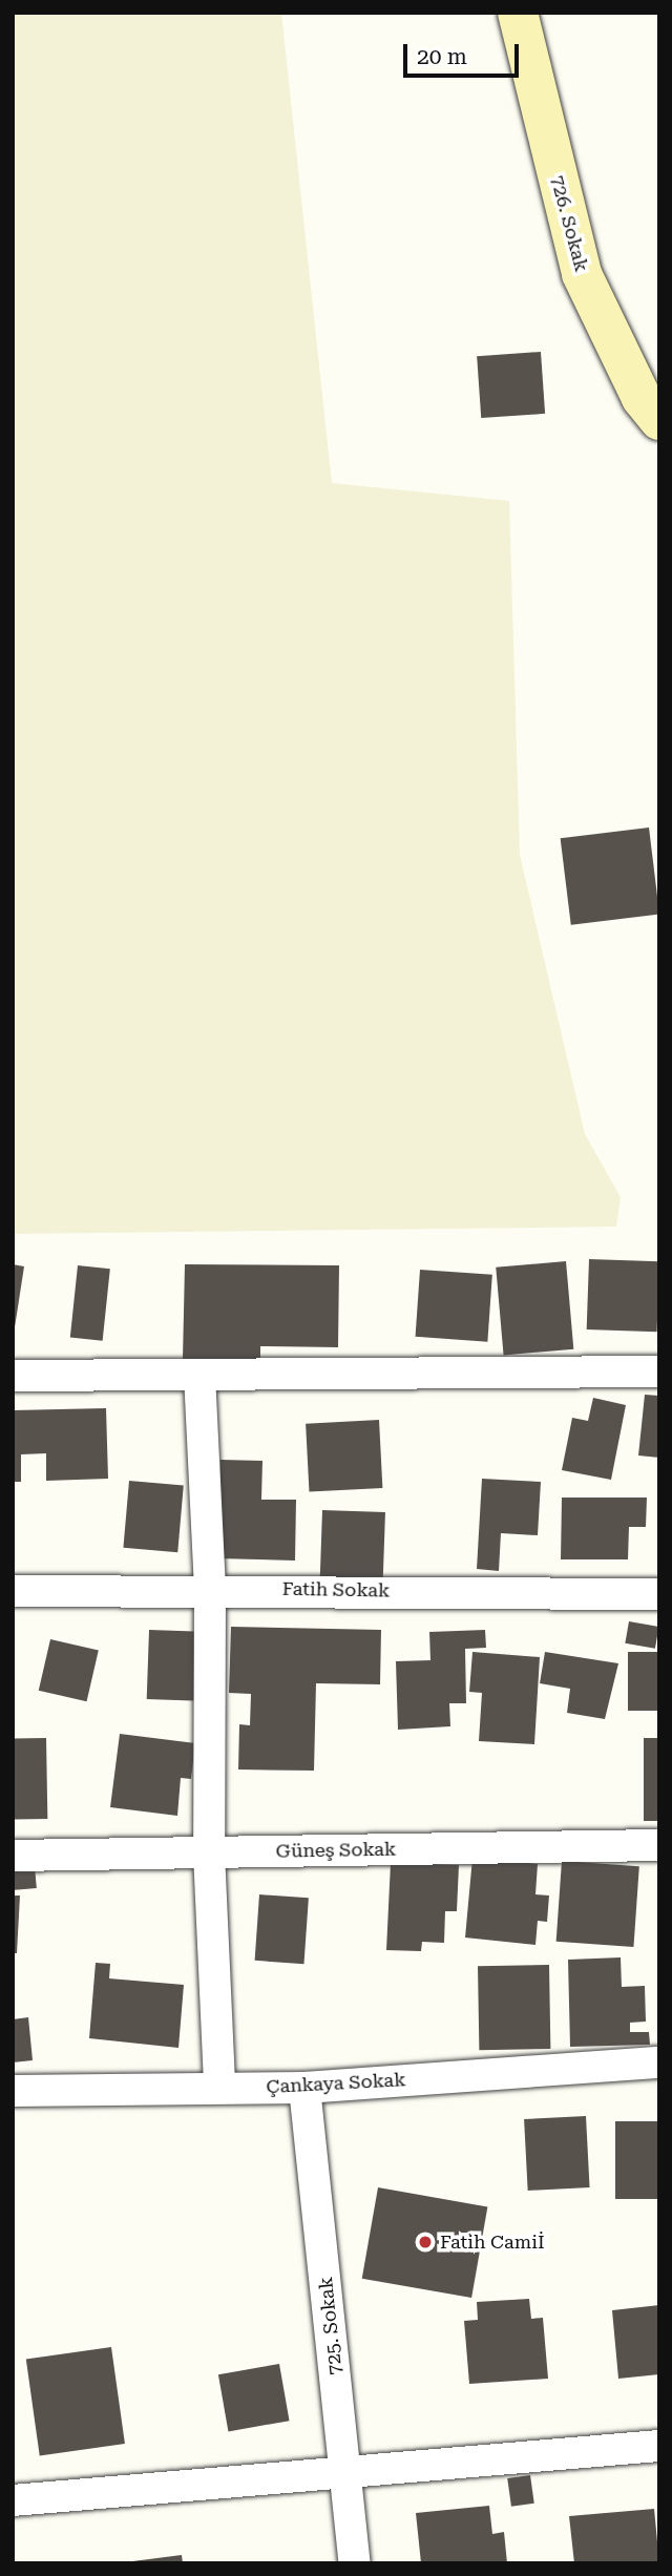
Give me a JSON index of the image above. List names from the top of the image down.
{
  "streets": {
    "street": [
      "726. Sokak",
      "Fatih Sokak",
      "Güneş Sokak",
      "Çankaya Sokak",
      "725. Sokak"
    ]
  },
  "crossings": [
    ["Çankaya Sokak", "725. Sokak"]
  ],
  "places": ["Fatih Camiİ"],
  "scale_bar": "20 m"
}
